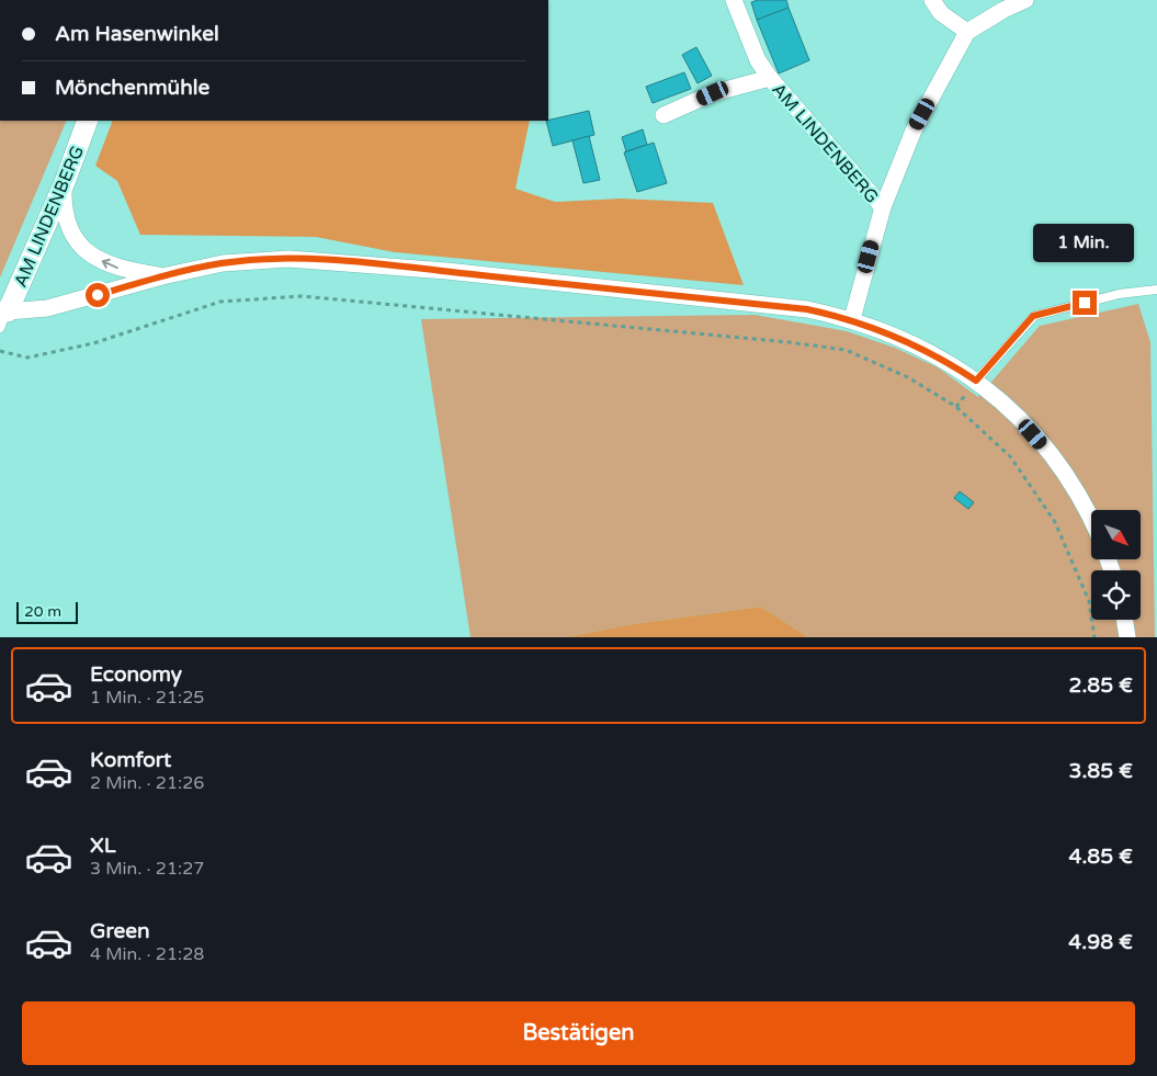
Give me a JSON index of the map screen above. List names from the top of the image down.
{
  "streets": {
    "street": ["AM LINDENBERG"]
  },
  "scale_bar": "20 m",
  "north": "bottom right",
  "page": {
    "banner": ["Am Hasenwinkel", "Mönchenmühle"],
    "bubble": "1 Min.",
    "scale": "20 m",
    "list": [
      {
        "name": "Economy",
        "note": "1 Min. · 21:25",
        "value": "2.85 €"
      },
      {
        "name": "Komfort",
        "note": "2 Min. · 21:26",
        "value": "3.85 €"
      },
      {
        "name": "XL",
        "note": "3 Min. · 21:27",
        "value": "4.85 €"
      },
      {
        "name": "Green",
        "note": "4 Min. · 21:28",
        "value": "4.98 €"
      }
    ],
    "buttons": "Bestätigen"
  }
}
